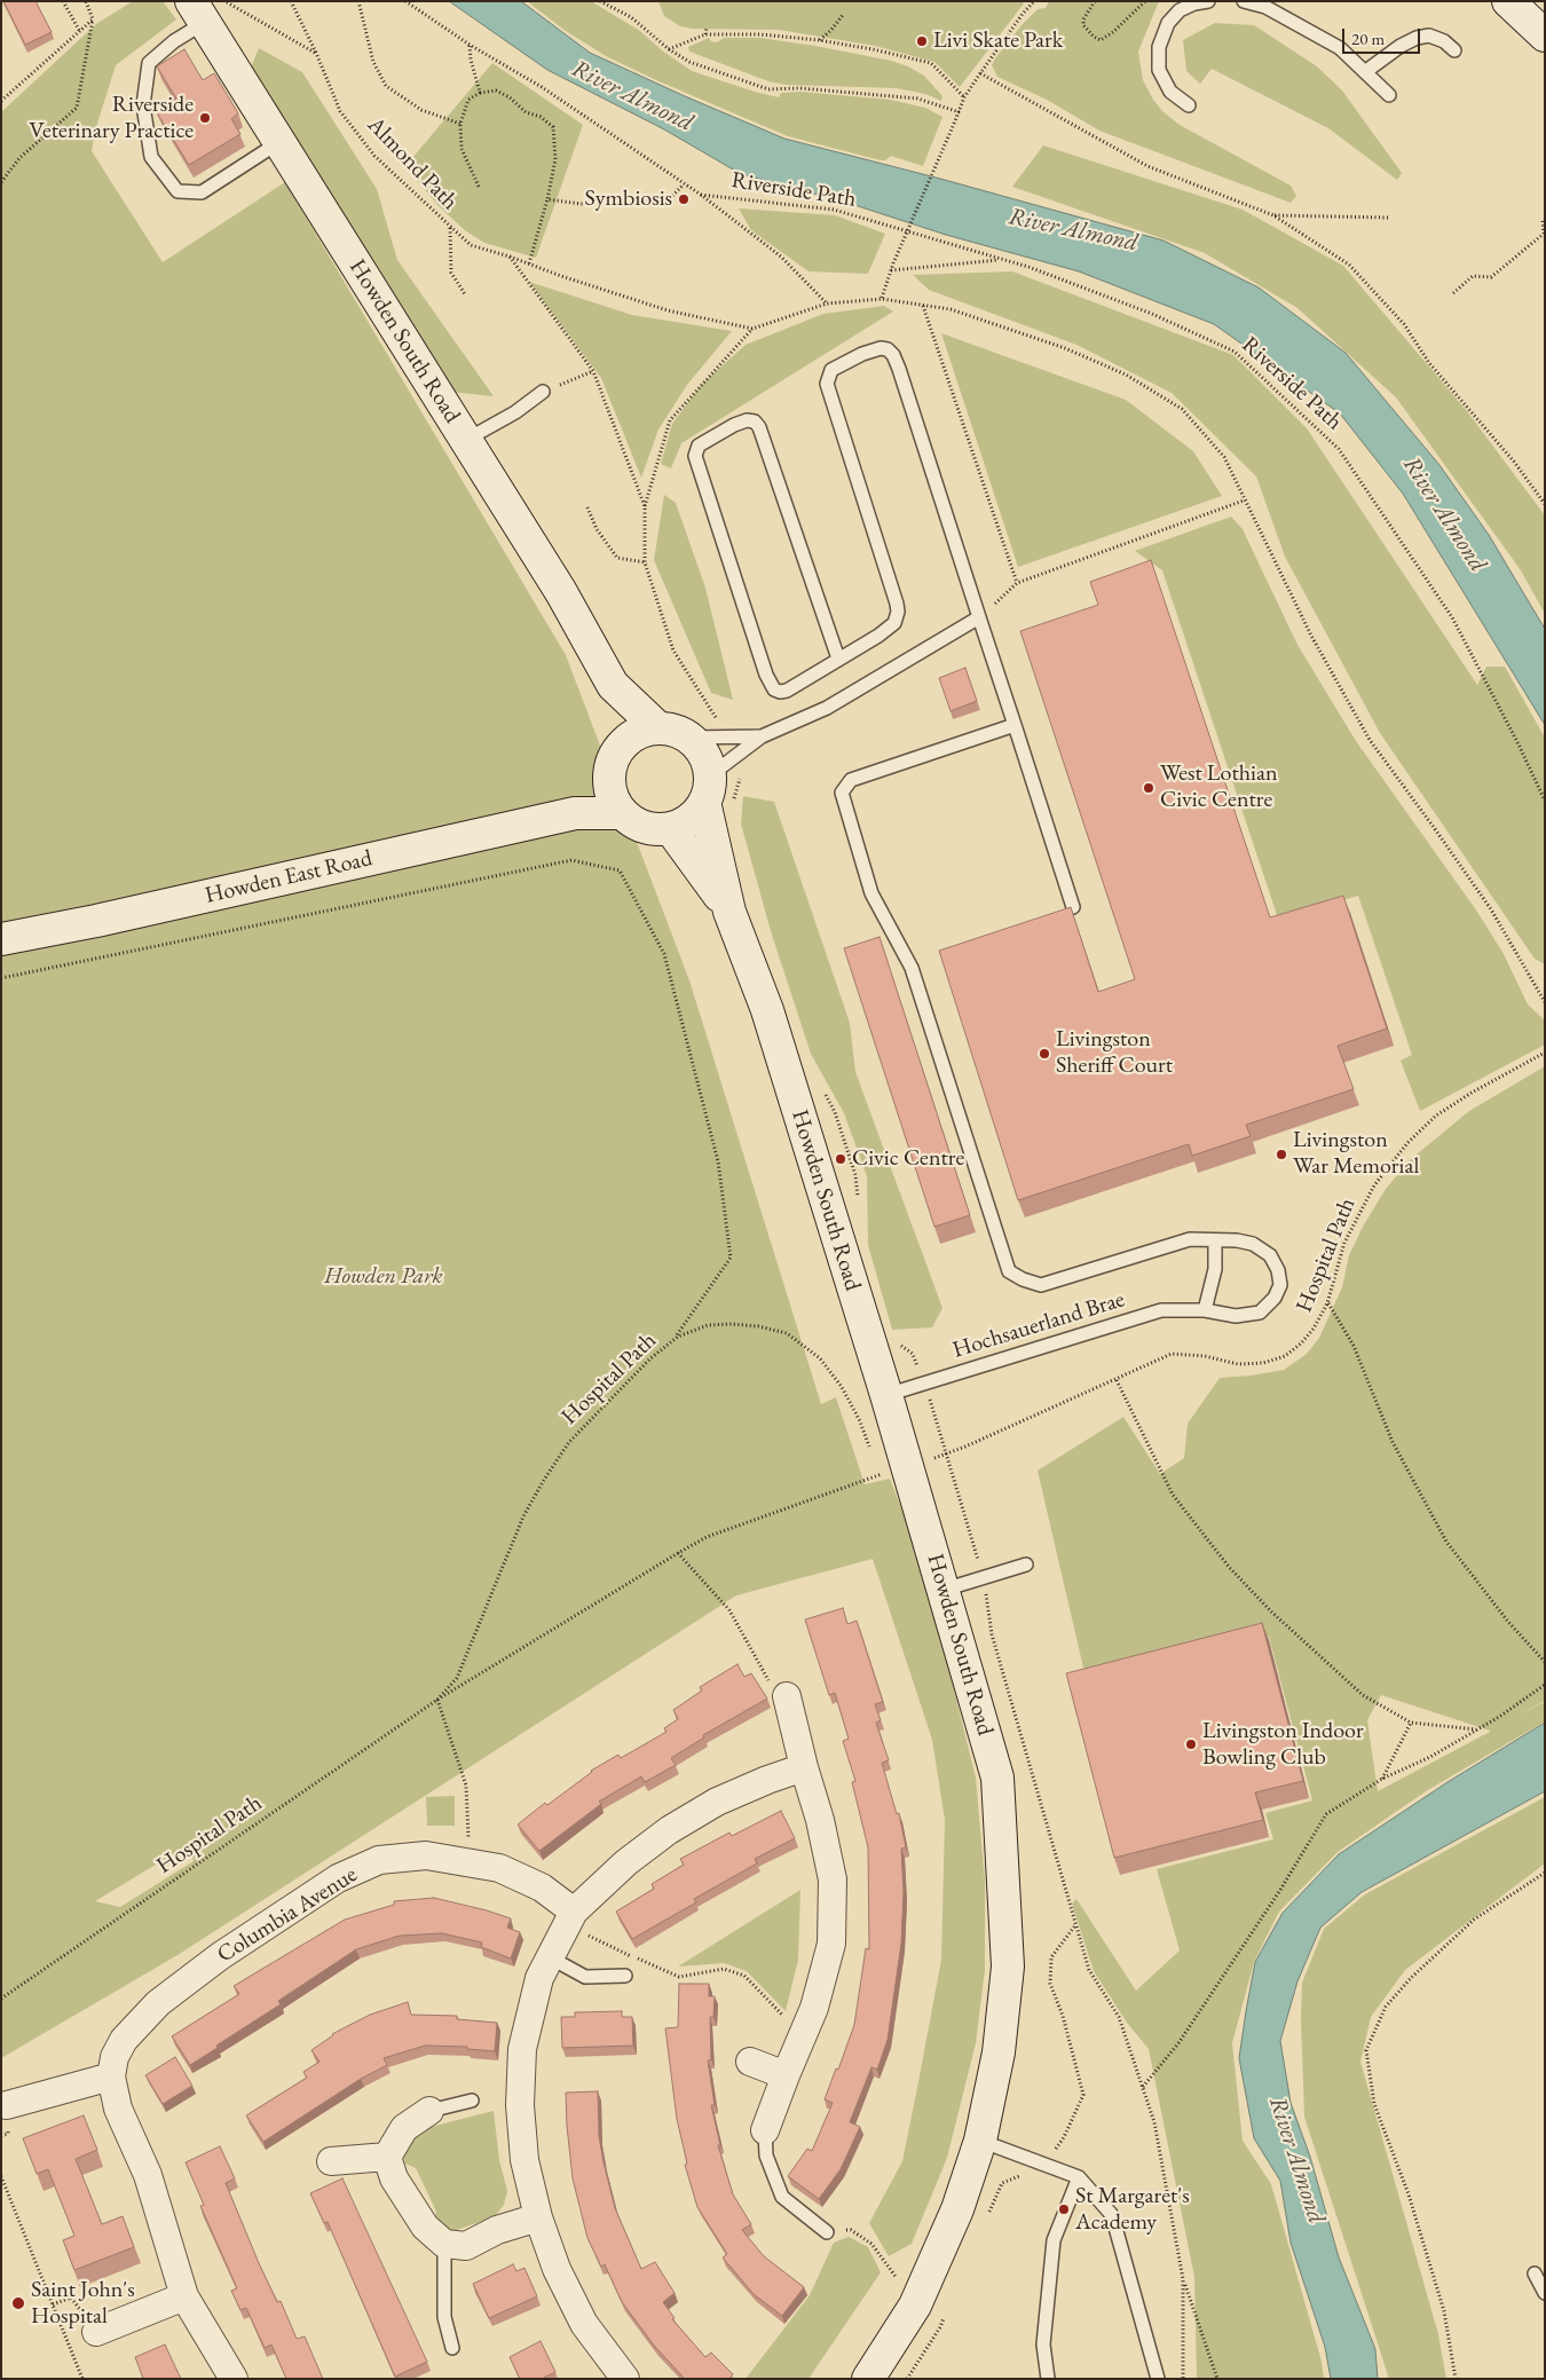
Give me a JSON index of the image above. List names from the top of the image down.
{
  "streets": {
    "main road": ["Howden South Road", "Howden East Road"],
    "street": ["Columbia Avenue"],
    "lane": ["Hochsauerland Brae"],
    "path": ["Almond Path", "Riverside Path", "Hospital Path"]
  },
  "crossings": [
    ["Howden South Road", "Howden East Road"],
    ["Howden South Road", "Hospital Path"],
    ["Howden South Road", "Hochsauerland Brae"]
  ],
  "water": ["River Almond"],
  "parks": ["Howden Park"],
  "places": [
    "Livi Skate Park",
    "Riverside Veterinary Practice",
    "Symbiosis",
    "West Lothian Civic Centre",
    "Livingston Sheriff Court",
    "Livingston War Memorial",
    "Civic Centre",
    "Livingston Indoor Bowling Club",
    "St Margaret's Academy",
    "Saint John's Hospital"
  ],
  "scale_bar": "20 m"
}
